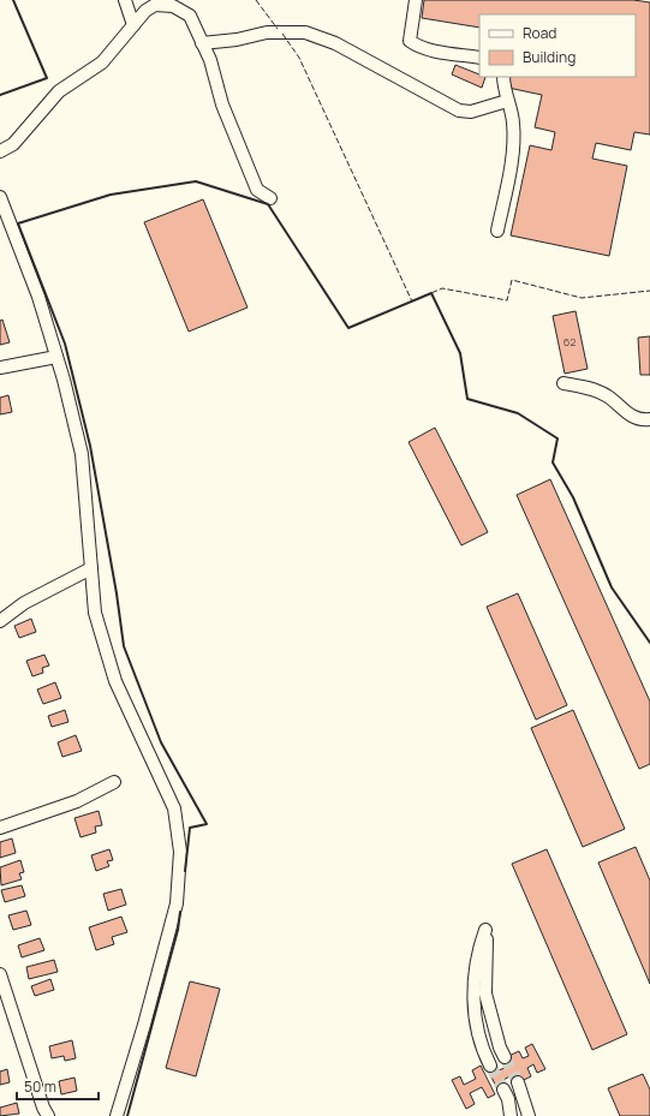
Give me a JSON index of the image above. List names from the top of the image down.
{
  "house_numbers": ["62"],
  "legend": ["Road", "Building"],
  "scale_bar": "50 m"
}
